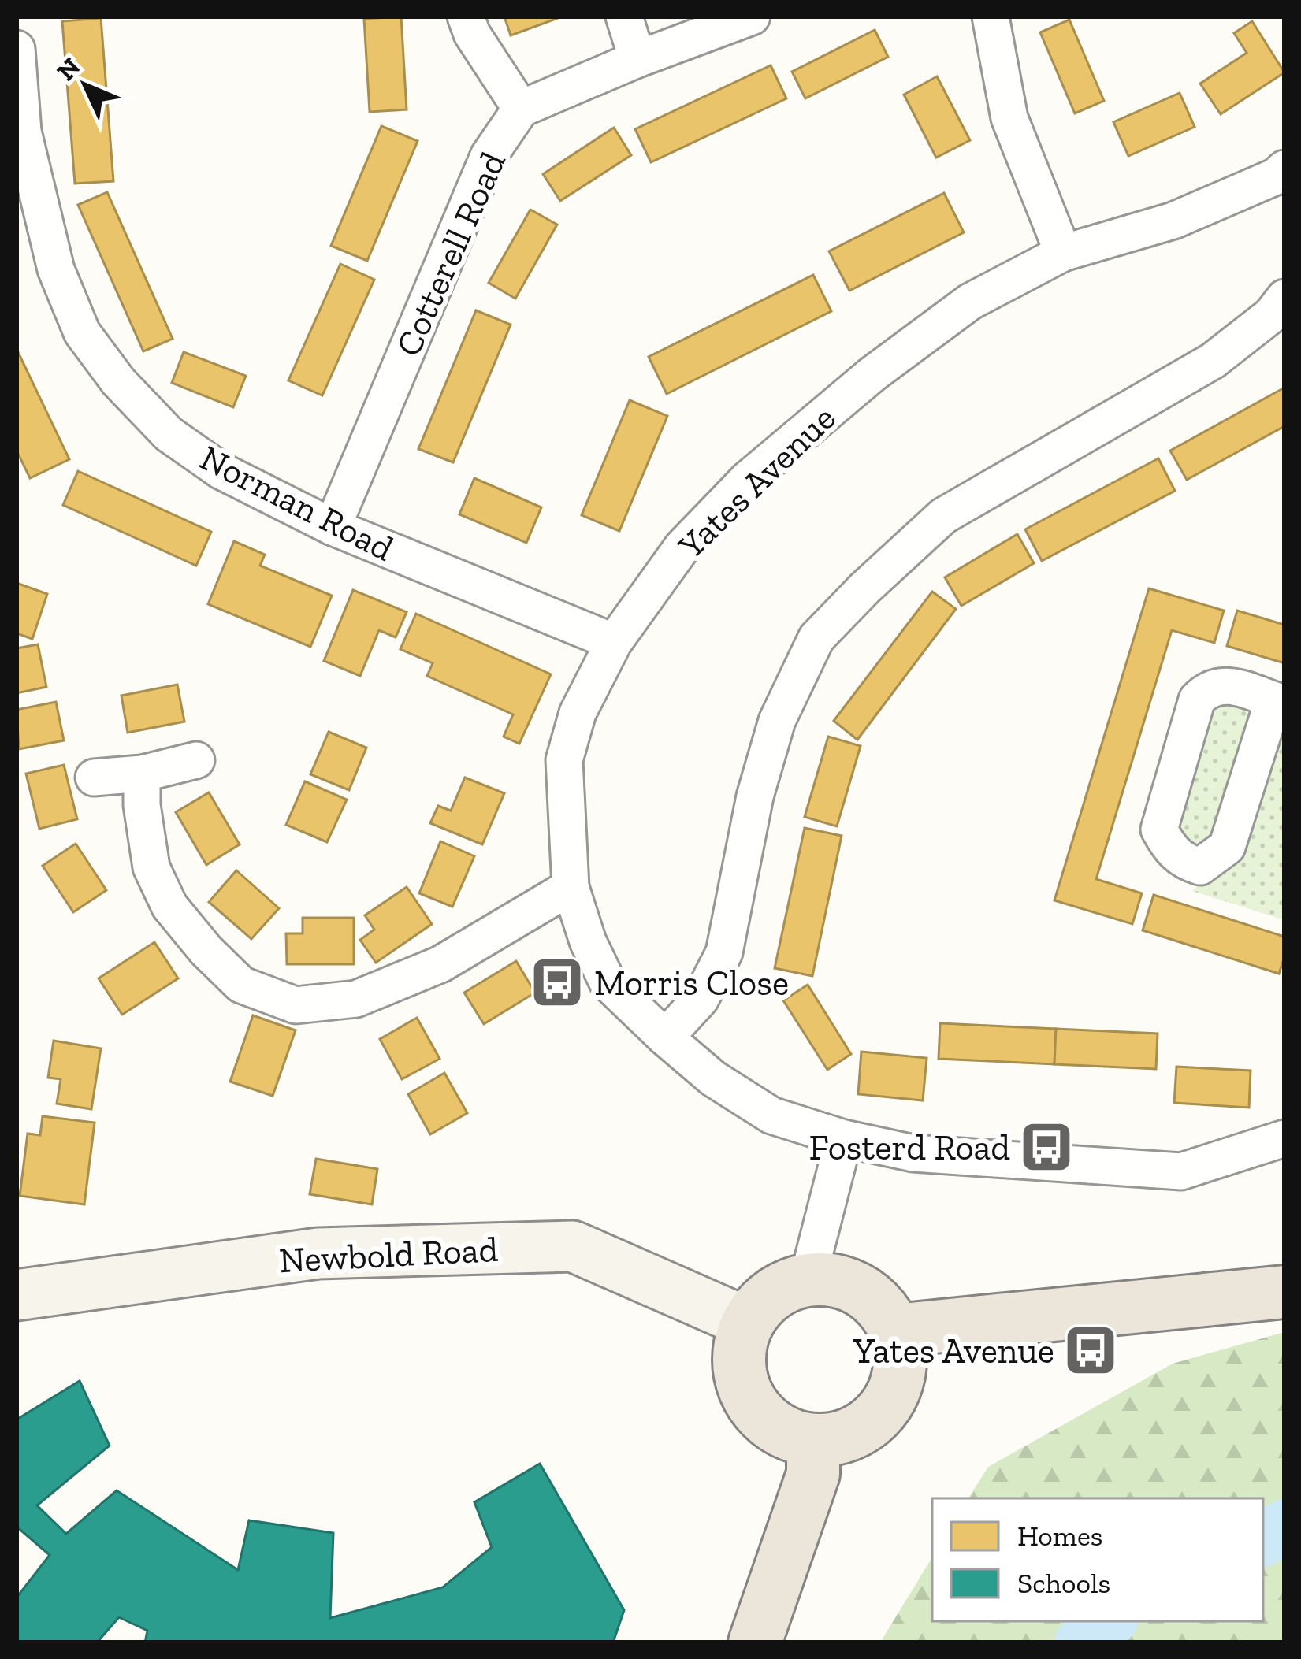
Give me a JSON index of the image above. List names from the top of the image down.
{
  "streets": {
    "main road": ["Newbold Road"],
    "street": ["Cotterell Road", "Yates Avenue", "Norman Road"]
  },
  "crossings": [
    ["Cotterell Road", "Norman Road"],
    ["Yates Avenue", "Norman Road"]
  ],
  "places": {
    "bus stop": ["Morris Close", "Fosterd Road", "Yates Avenue"]
  },
  "legend": ["Homes", "Schools"],
  "north": "top left"
}
